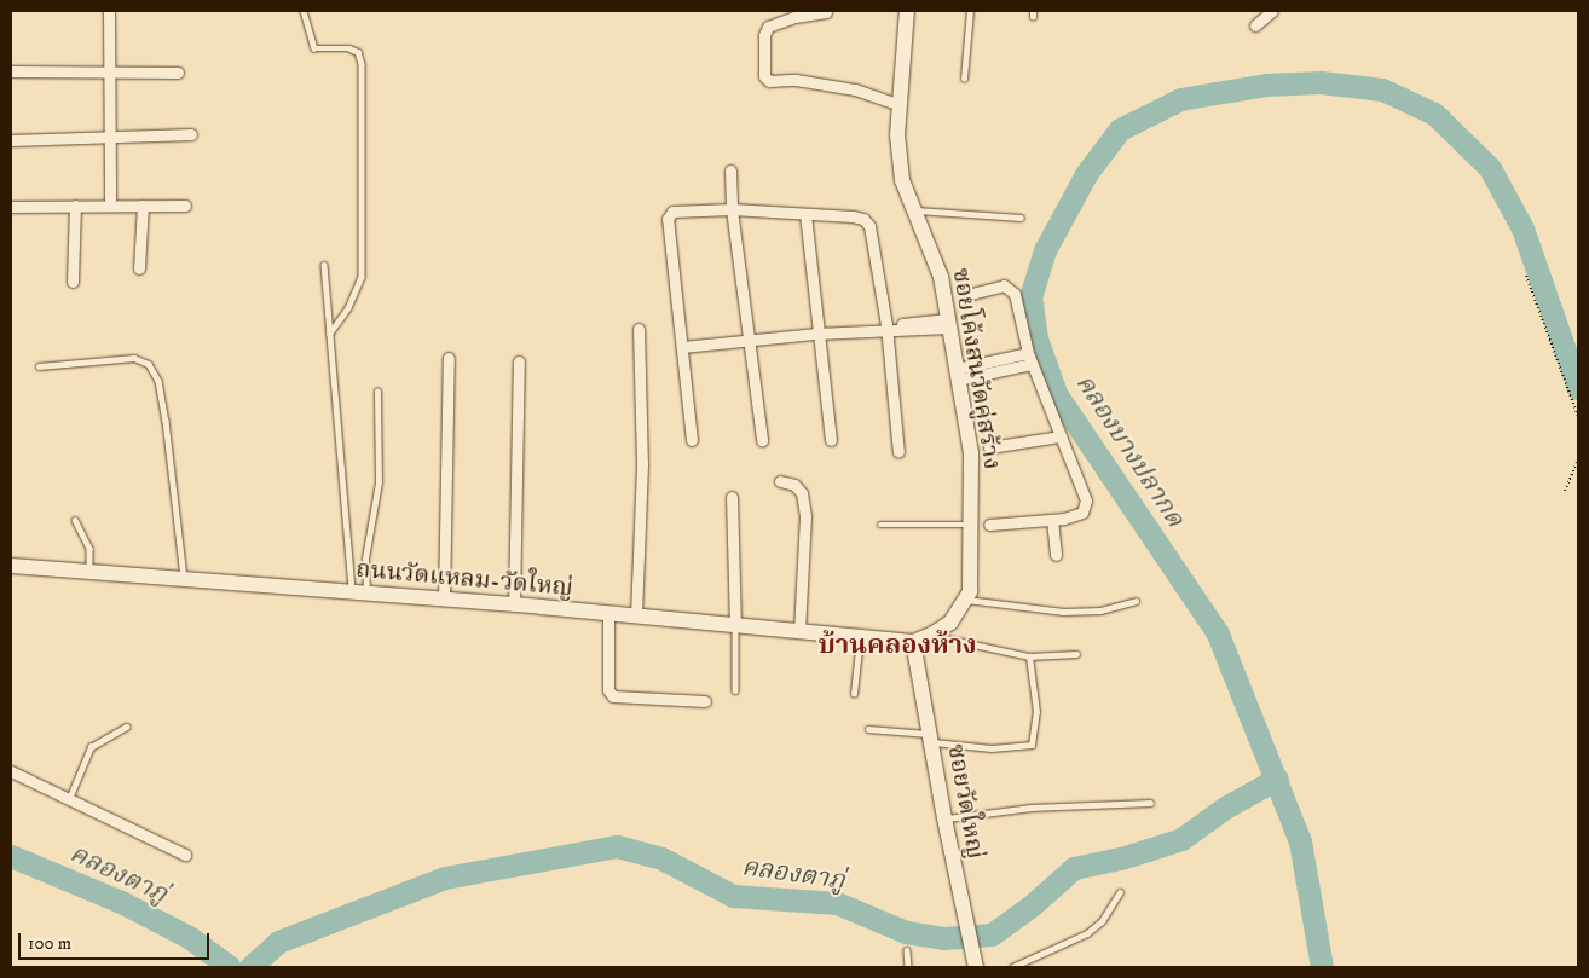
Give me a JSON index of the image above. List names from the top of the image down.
{
  "streets": {
    "street": ["ซอยโค้งสนวัดคู่สร้าง", "ถนนวัดแหลม-วัดใหญ่", "ซอยวัดใหญ่"]
  },
  "crossings": [
    ["ซอยโค้งสนวัดคู่สร้าง", "ถนนวัดแหลม-วัดใหญ่"],
    ["ซอยโค้งสนวัดคู่สร้าง", "ซอยวัดใหญ่"],
    ["ถนนวัดแหลม-วัดใหญ่", "ซอยวัดใหญ่"]
  ],
  "districts": ["บ้านคลองห้าง"],
  "water": ["คลองบางปลากด", "คลองตาภู่"],
  "scale_bar": "100 m"
}
